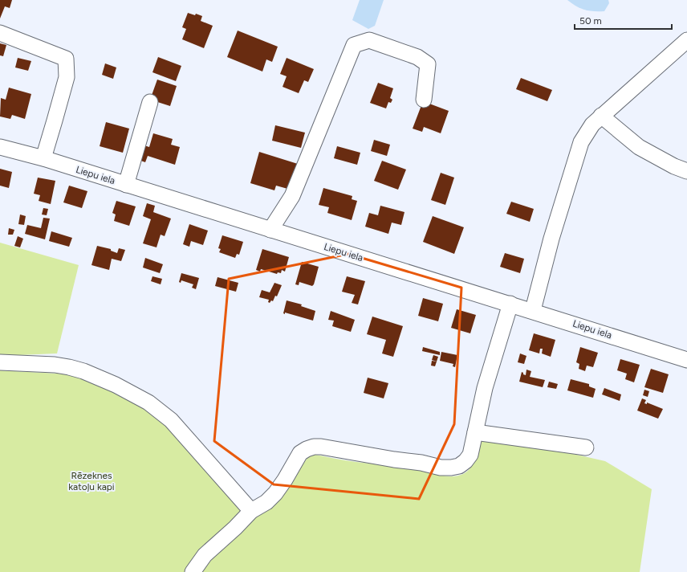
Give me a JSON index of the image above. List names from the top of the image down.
{
  "streets": {
    "street": ["Liepu iela"]
  },
  "parks": ["Rēzeknes katoļu kapi"],
  "scale_bar": "50 m"
}
